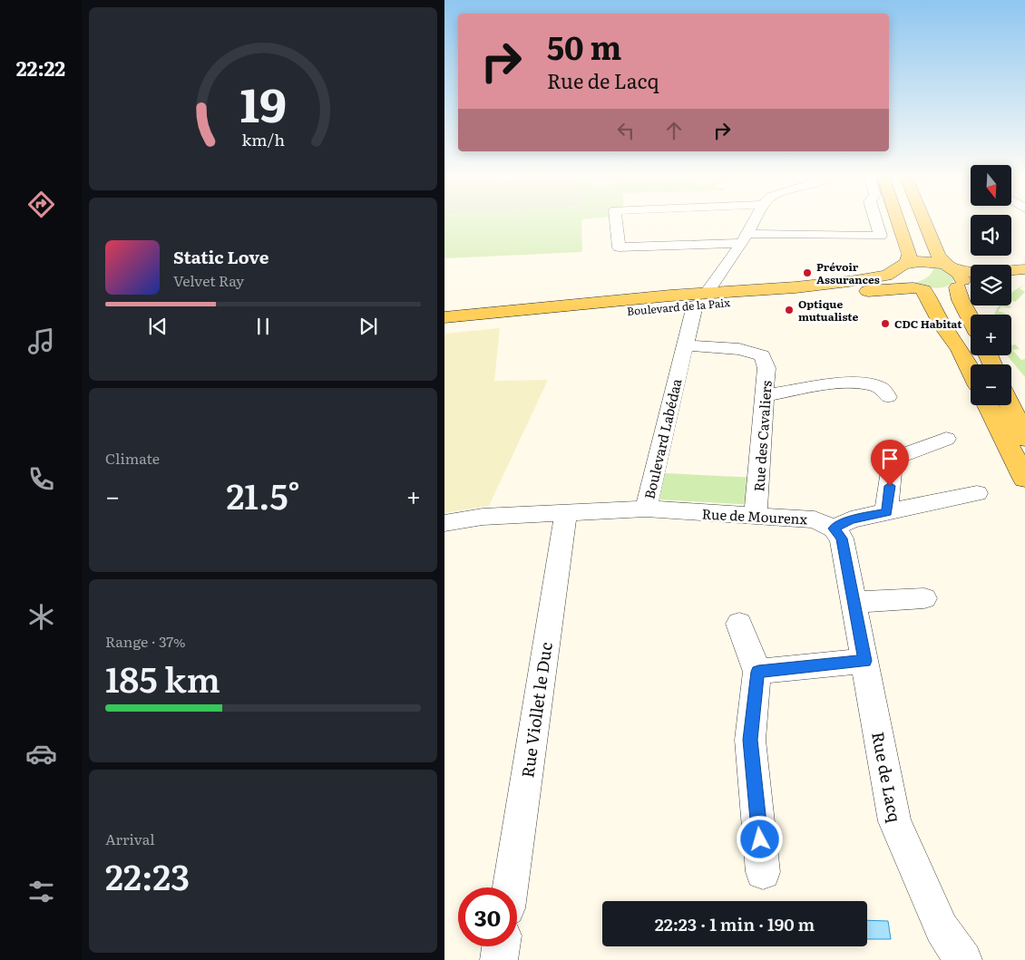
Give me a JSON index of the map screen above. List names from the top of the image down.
{
  "streets": {
    "main road": ["Boulevard de la Paix"],
    "street": [
      "Rue des Cavaliers",
      "Boulevard Labédaa",
      "Rue de Mourenx",
      "Rue Viollet le Duc",
      "Rue de Lacq"
    ]
  },
  "crossings": [
    ["Boulevard de la Paix", "Boulevard Labédaa"],
    ["Rue des Cavaliers", "Boulevard Labédaa"],
    ["Rue des Cavaliers", "Rue de Mourenx"],
    ["Boulevard Labédaa", "Rue de Mourenx"],
    ["Boulevard Labédaa", "Rue Viollet le Duc"],
    ["Rue de Mourenx", "Rue de Lacq"]
  ],
  "places": ["Prévoir Assurances", "Optique mutualiste", "CDC Habitat"],
  "north": "bottom",
  "page": {
    "tabs": "22:22",
    "turn": ["50 m", "Rue de Lacq"],
    "map_buttons": ["+", "−"],
    "song": ["Static Love", "Velvet Ray"],
    "tile": [
      "Climate",
      ["Range · 37%", "185 km"],
      ["Arrival", "22:23"]
    ],
    "heat": ["−", "21.5°", "+"],
    "limit": "30",
    "trip": "22:23 · 1 min · 190 m",
    "gauge": ["19", "km/h"]
  }
}
